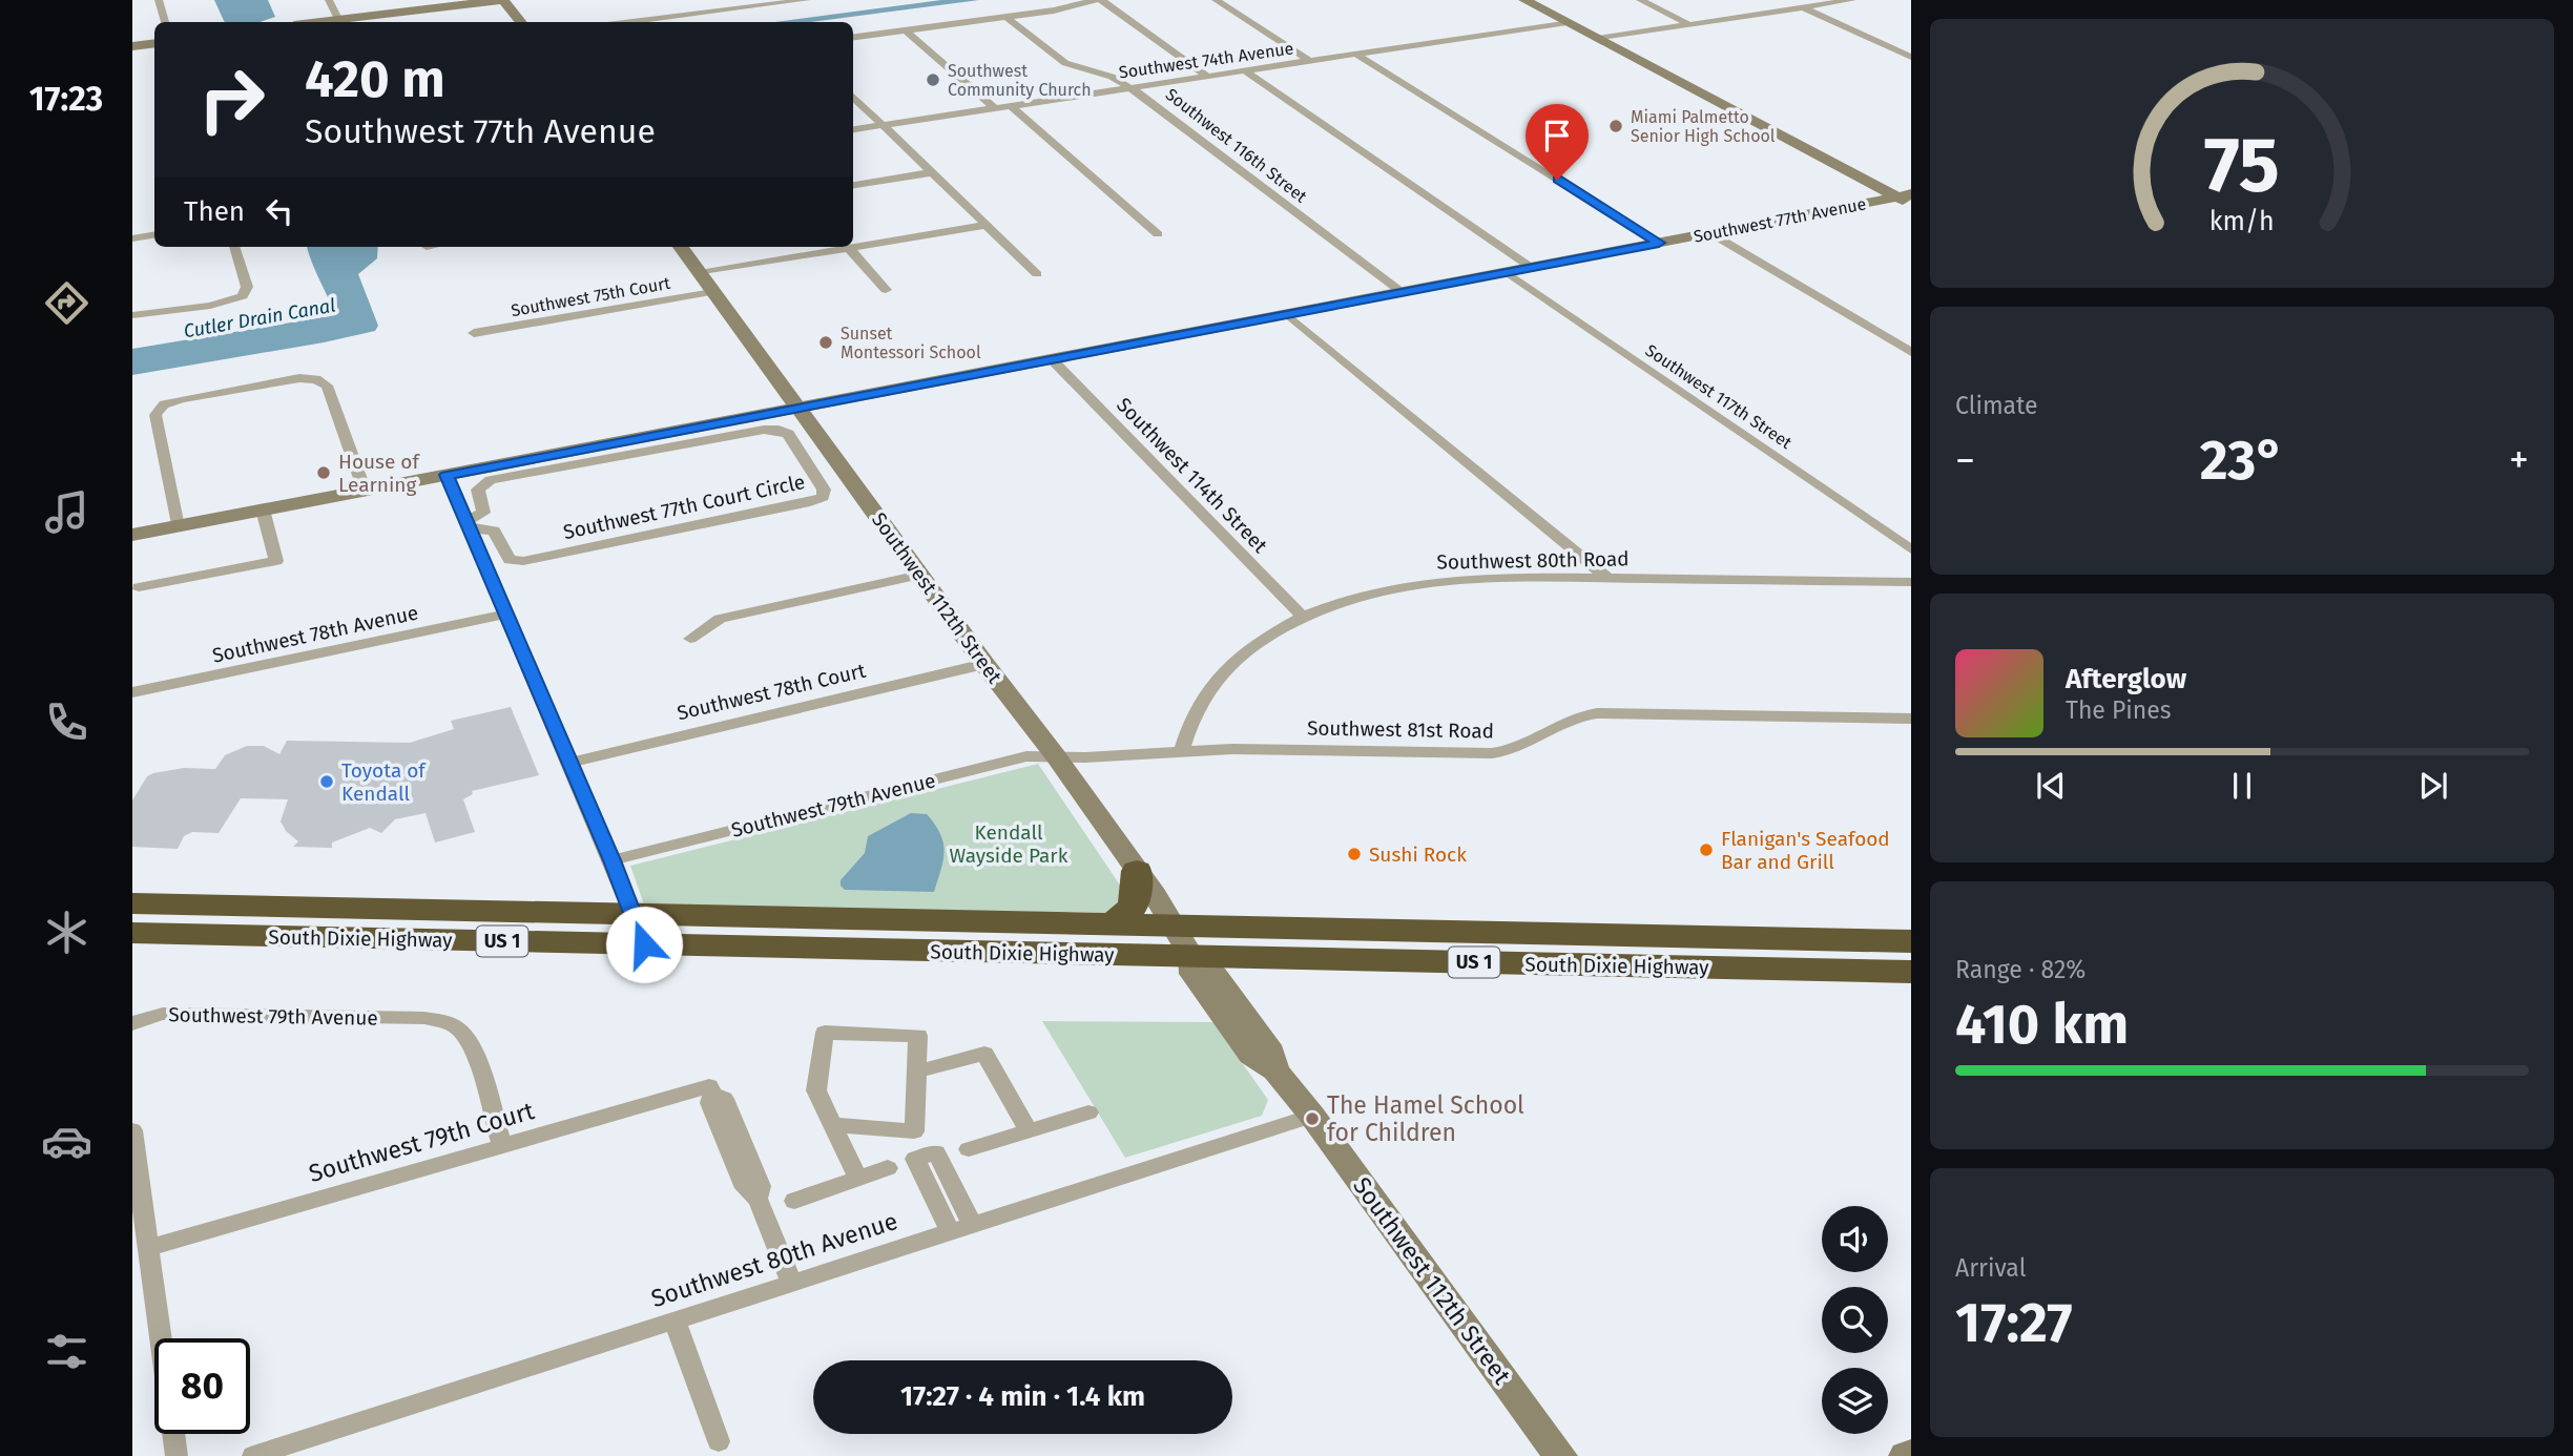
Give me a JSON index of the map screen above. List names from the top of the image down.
{
  "streets": {
    "highway": ["South Dixie Highway", "US 1"],
    "street": [
      "Southwest 74th Avenue",
      "Southwest 116th Street",
      "Southwest 77th Avenue",
      "Southwest 75th Court",
      "Southwest 117th Street",
      "Southwest 114th Street",
      "Southwest 77th Court Circle",
      "Southwest 80th Road",
      "Southwest 112th Street",
      "Southwest 78th Avenue",
      "Southwest 78th Court",
      "Southwest 81st Road",
      "Southwest 79th Avenue",
      "Southwest 79th Court",
      "Southwest 80th Avenue"
    ]
  },
  "crossings": [
    ["Southwest 74th Avenue", "Southwest 116th Street"],
    ["Southwest 116th Street", "Southwest 77th Avenue"],
    ["Southwest 77th Avenue", "Southwest 117th Street"],
    ["Southwest 77th Avenue", "Southwest 114th Street"],
    ["Southwest 77th Avenue", "Southwest 112th Street"],
    ["Southwest 75th Court", "Southwest 112th Street"],
    ["Southwest 114th Street", "Southwest 80th Road"],
    ["Southwest 80th Road", "Southwest 81st Road"],
    ["Southwest 112th Street", "Southwest 78th Court"],
    ["Southwest 112th Street", "Southwest 81st Road"],
    ["Southwest 112th Street", "Southwest 79th Avenue"],
    ["Southwest 112th Street", "South Dixie Highway"],
    ["Southwest 112th Street", "Southwest 80th Avenue"],
    ["Southwest 81st Road", "Southwest 79th Avenue"],
    ["Southwest 79th Avenue", "Southwest 79th Court"],
    ["Southwest 79th Court", "Southwest 80th Avenue"]
  ],
  "water": ["Cutler Drain Canal"],
  "parks": ["Kendall Wayside Park"],
  "places": [
    "Southwest Community Church",
    "Miami Palmetto Senior High School",
    "Sunset Montessori School",
    "House of Learning",
    "Toyota of Kendall",
    "Flanigan's Seafood Bar and Grill",
    "Sushi Rock",
    "The Hamel School for Children"
  ],
  "page": {
    "tabs": "17:23",
    "turn": ["420 m", "Southwest 77th Avenue"],
    "then": "Then",
    "tile": [
      "Climate",
      ["Range · 82%", "410 km"],
      ["Arrival", "17:27"]
    ],
    "heat": ["−", "23°", "+"],
    "song": ["Afterglow", "The Pines"],
    "limit": "80",
    "trip": "17:27 · 4 min · 1.4 km",
    "gauge": ["75", "km/h"]
  }
}
